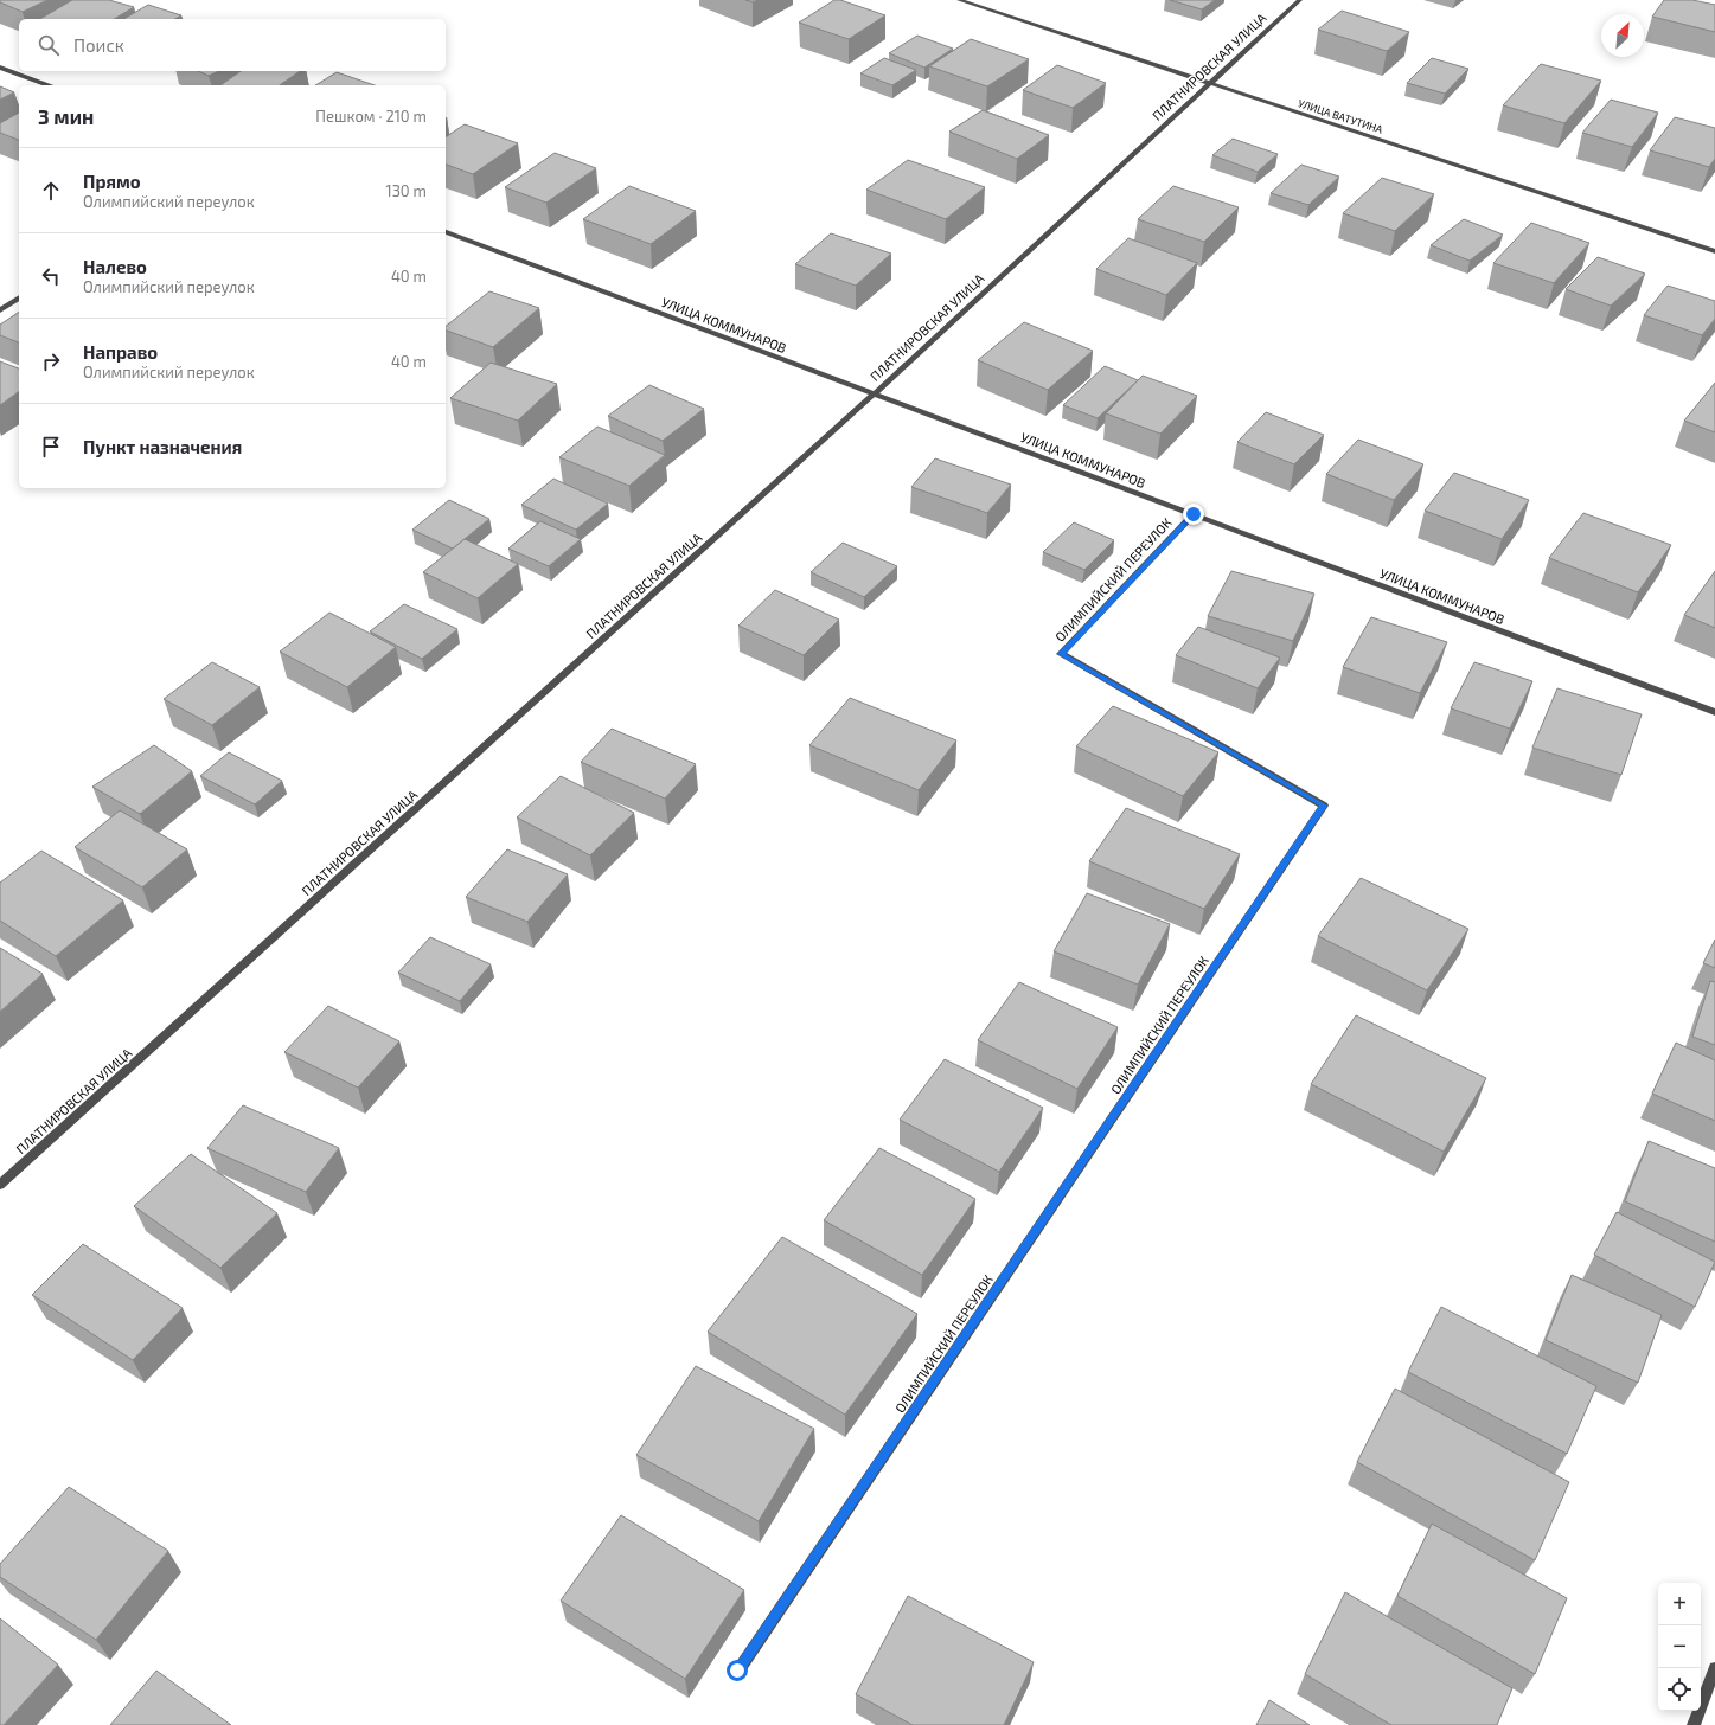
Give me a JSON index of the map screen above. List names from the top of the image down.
{
  "streets": {
    "street": [
      "ПЛАТНИРОВСКАЯ УЛИЦА",
      "УЛИЦА ВАТУТИНА",
      "УЛИЦА КОММУНАРОВ",
      "ОЛИМПИЙСКИЙ ПЕРЕУЛОК"
    ]
  },
  "crossings": [
    ["ПЛАТНИРОВСКАЯ УЛИЦА", "УЛИЦА ВАТУТИНА"],
    ["ПЛАТНИРОВСКАЯ УЛИЦА", "УЛИЦА КОММУНАРОВ"],
    ["УЛИЦА КОММУНАРОВ", "ОЛИМПИЙСКИЙ ПЕРЕУЛОК"]
  ],
  "north": "top right",
  "page": {
    "search": "Поиск",
    "heading": ["3 мин", "Пешком · 210 m"],
    "list": [
      ["Прямо", "Олимпийский переулок", "130 m"],
      ["Налево", "Олимпийский переулок", "40 m"],
      ["Направо", "Олимпийский переулок", "40 m"],
      "Пункт назначения"
    ],
    "map_buttons": ["+", "−"]
  }
}
